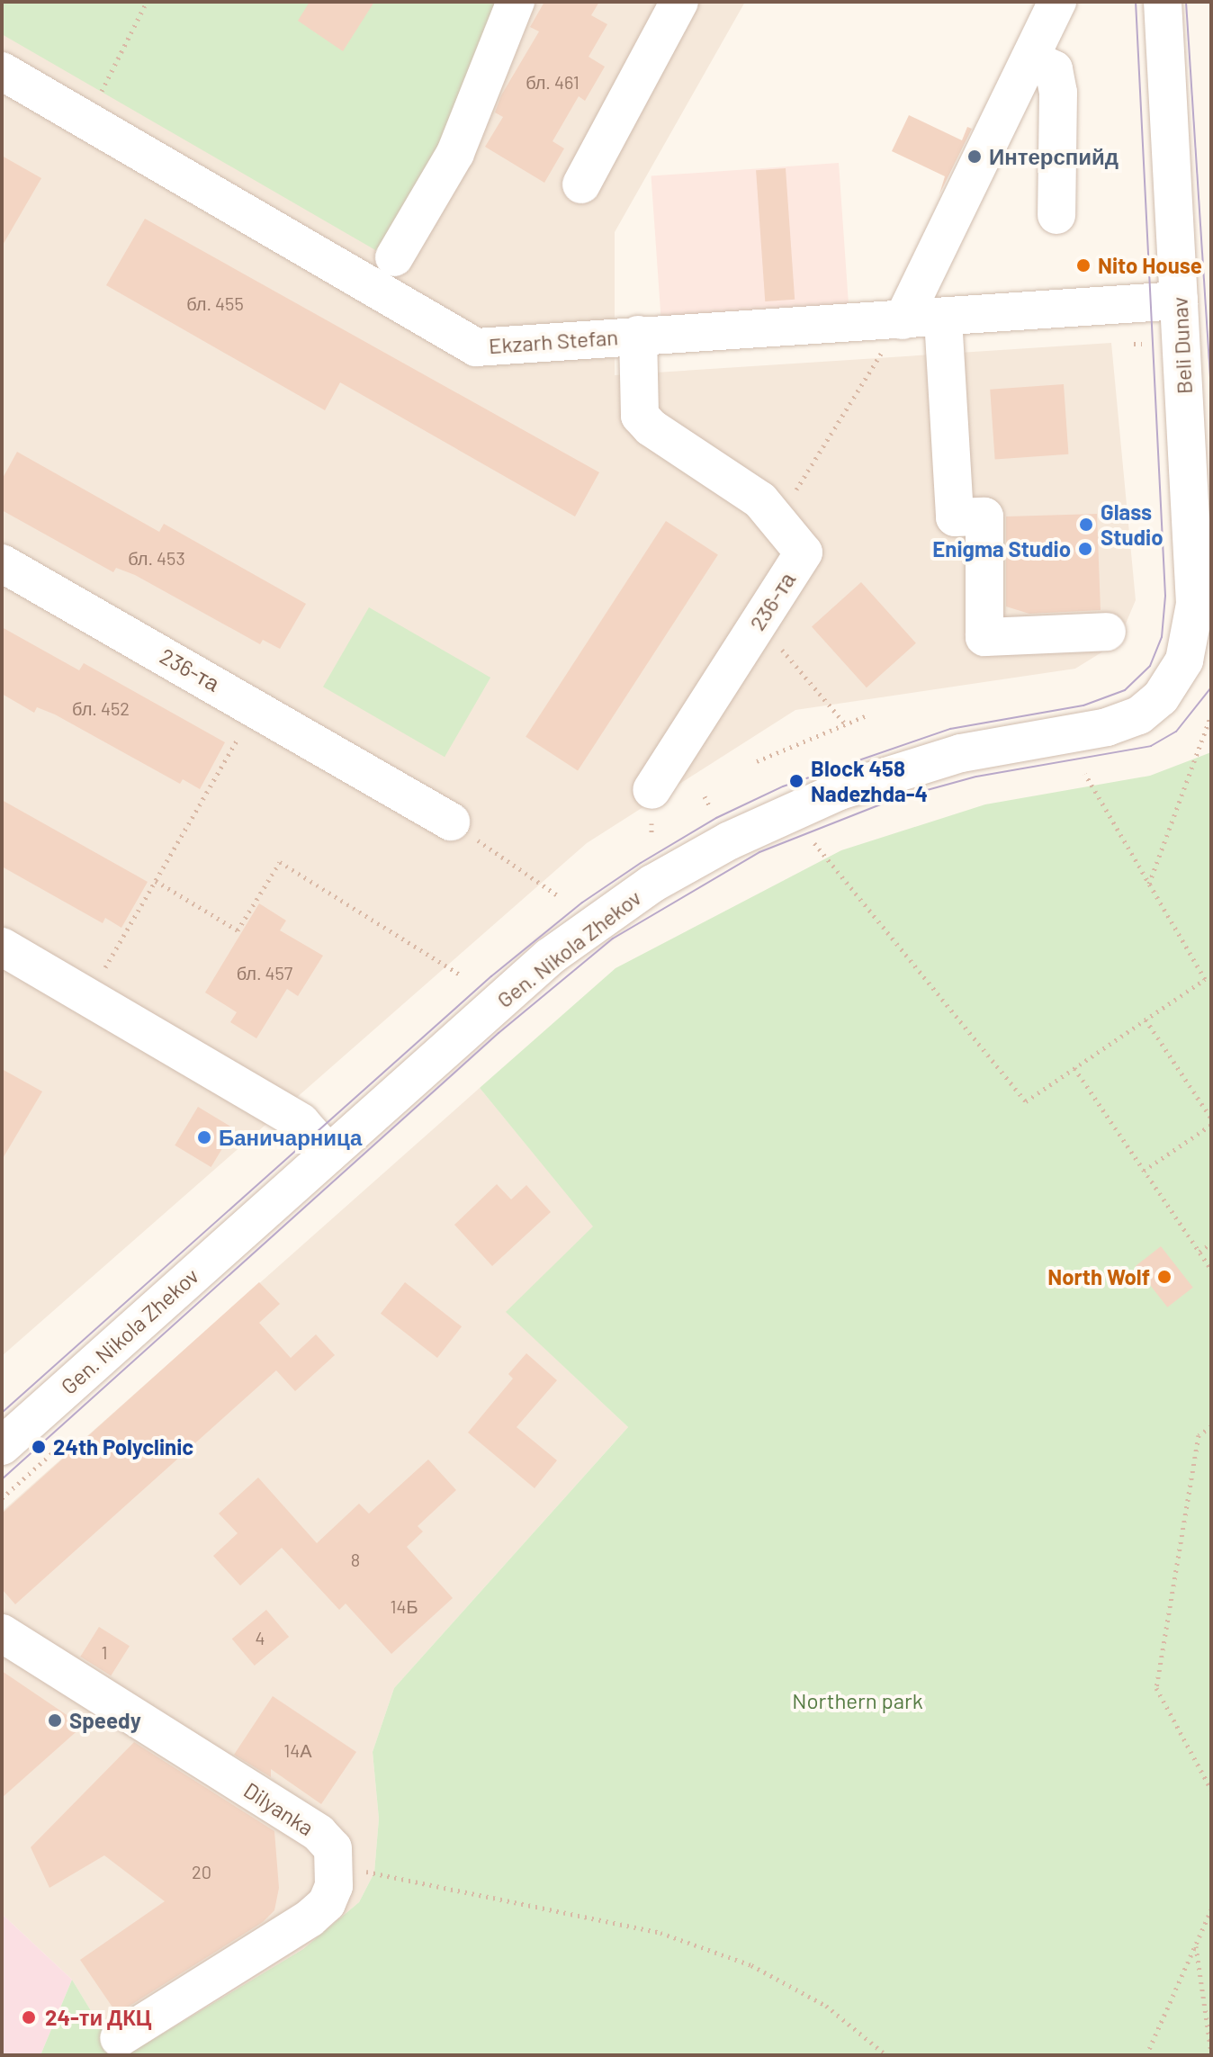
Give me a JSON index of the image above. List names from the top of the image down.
{
  "streets": {
    "street": [
      "Ekzarh Stefan",
      "Beli Dunav",
      "236-та",
      "Gen. Nikola Zhekov",
      "Dilyanka"
    ]
  },
  "crossings": [
    ["Ekzarh Stefan", "Beli Dunav"],
    ["Ekzarh Stefan", "236-та"],
    ["Beli Dunav", "Gen. Nikola Zhekov"]
  ],
  "parks": ["Northern park"],
  "places": [
    "Интерспийд",
    "Nito House",
    "Glass Studio",
    "Enigma Studio",
    "Block 458 Nadezhda-4",
    "Баничарница",
    "North Wolf",
    "24th Polyclinic",
    "Speedy",
    "24-ти ДКЦ"
  ],
  "house_numbers": [
    "бл. 461",
    "бл. 455",
    "бл. 453",
    "бл. 452",
    "бл. 457",
    "8",
    "14Б",
    "4",
    "1",
    "14А",
    "20"
  ]
}
